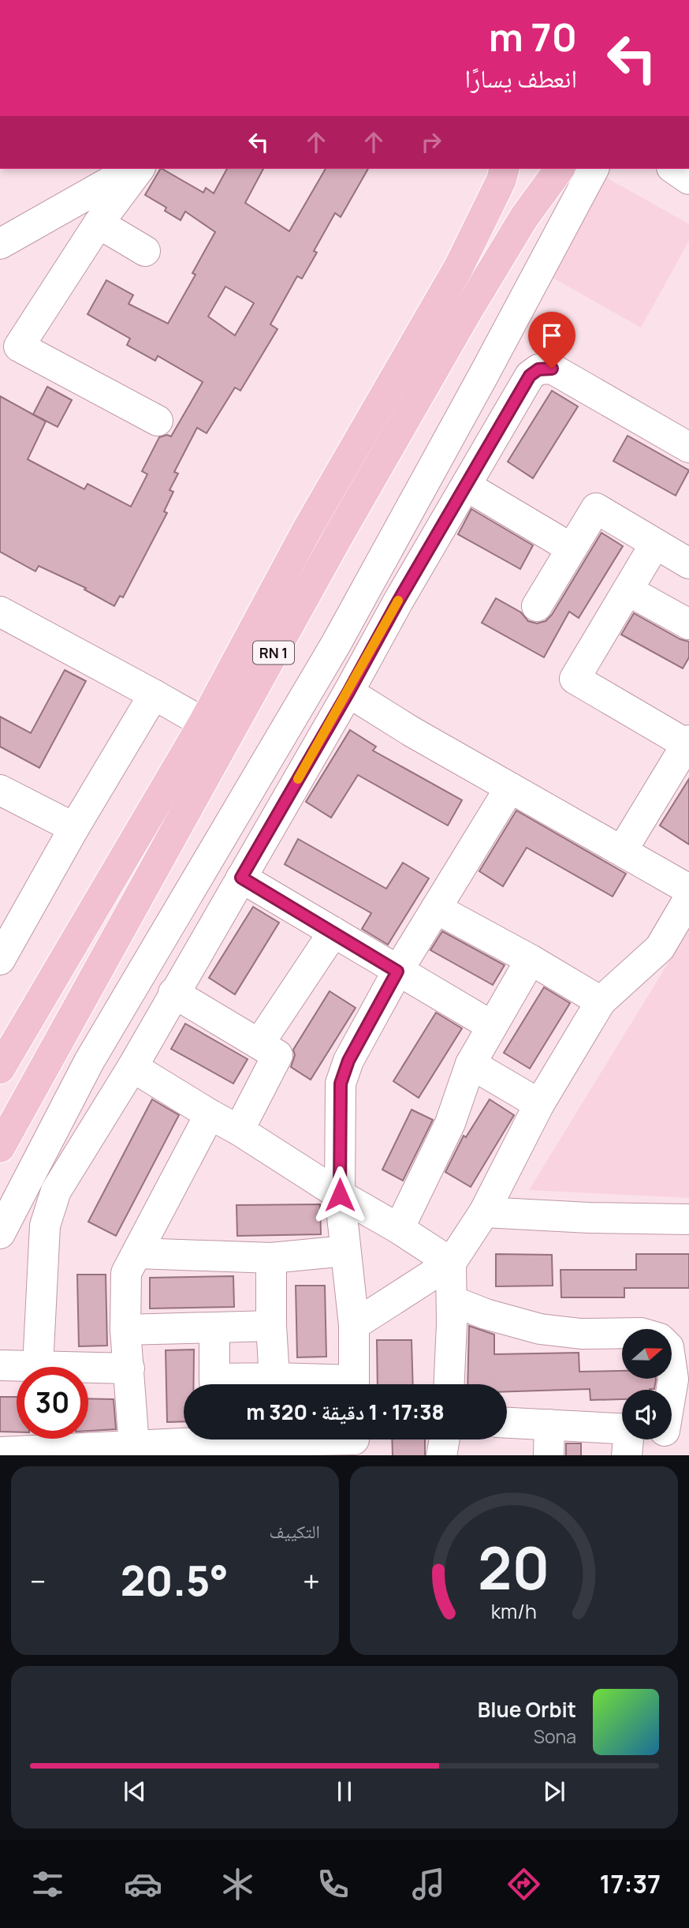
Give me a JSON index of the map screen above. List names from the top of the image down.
{
  "streets": {
    "highway": ["RN 1"]
  },
  "north": "right",
  "page": {
    "turn": ["70 m", "انعطف يسارًا"],
    "limit": "30",
    "trip": "17:38 · 1 دقيقة · 320 m",
    "tile": "التكييف",
    "heat": ["−", "20.5°", "+"],
    "song": ["Blue Orbit", "Sona"],
    "tabs": "17:37",
    "gauge": ["20", "km/h"]
  }
}
